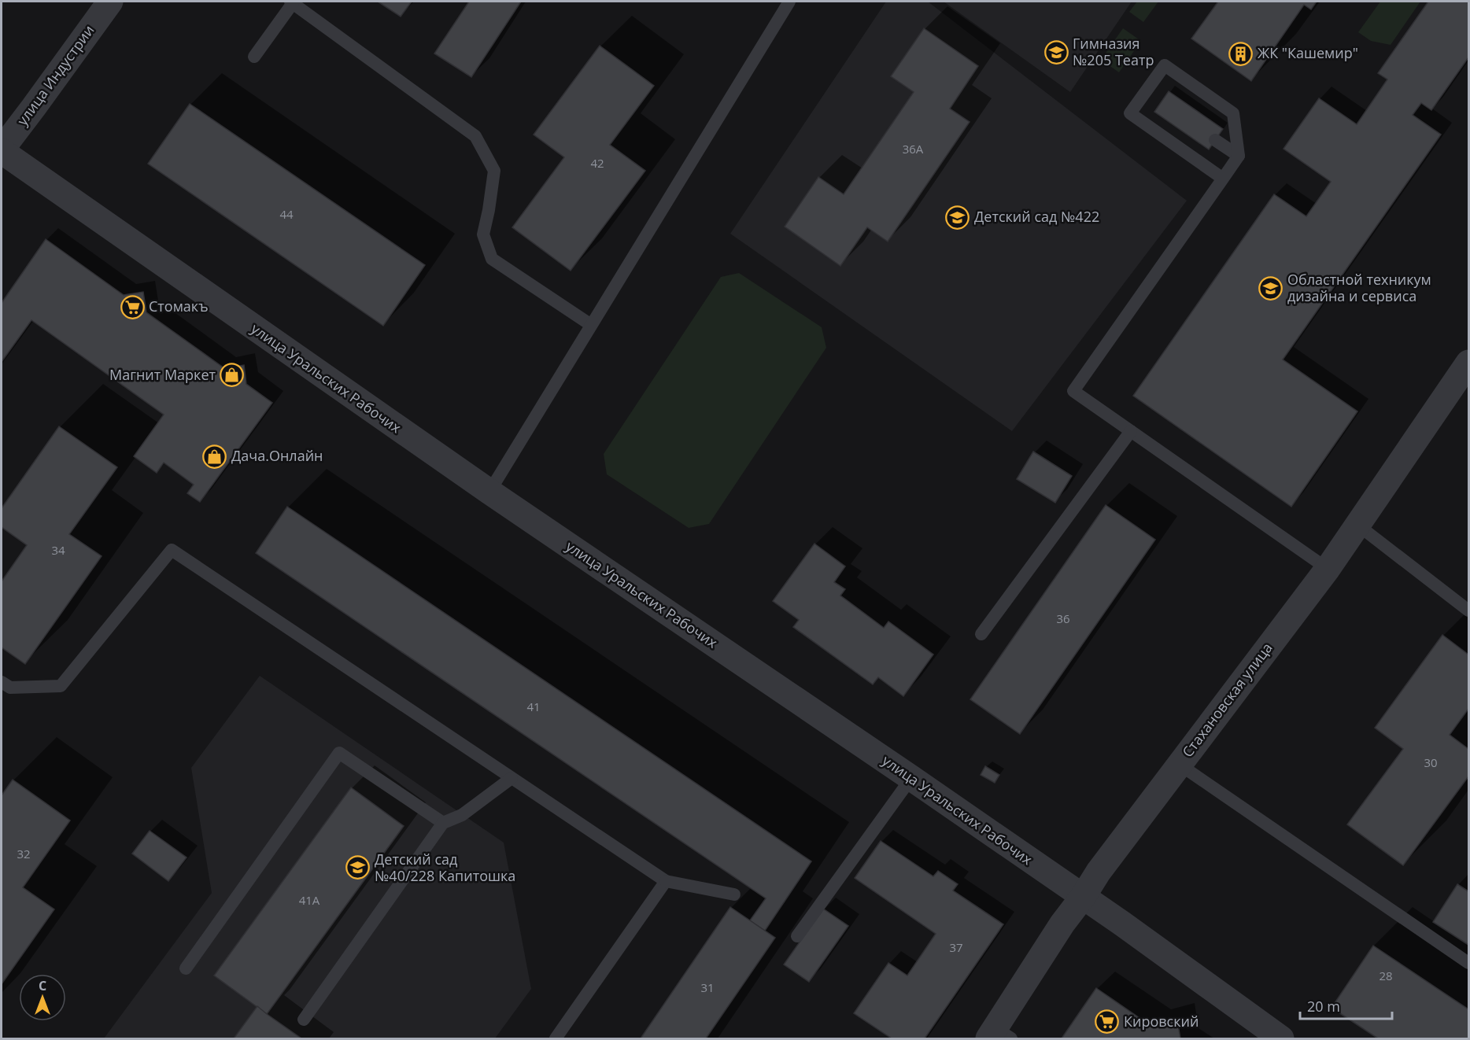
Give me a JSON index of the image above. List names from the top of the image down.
{
  "streets": {
    "street": ["улица Индустрии", "улица Уральских Рабочих", "Стахановская улица"]
  },
  "crossings": [
    ["улица Индустрии", "улица Уральских Рабочих"],
    ["улица Уральских Рабочих", "Стахановская улица"]
  ],
  "places": {
    "school or university": [
      "Гимназия №205 Театр",
      "Детский сад №422",
      "Областной техникум дизайна и сервиса",
      "Детский сад №40/228 Капитошка"
    ],
    "building": ["ЖК \"Кашемир\""],
    "supermarket": ["Стомакъ", "Кировский"],
    "shop": ["Магнит Маркет", "Дача.Онлайн"]
  },
  "house_numbers": [
    "36А",
    "42",
    "44",
    "34",
    "36",
    "41",
    "30",
    "32",
    "41А",
    "37",
    "28",
    "31"
  ],
  "scale_bar": "20 m",
  "north": "top"
}
